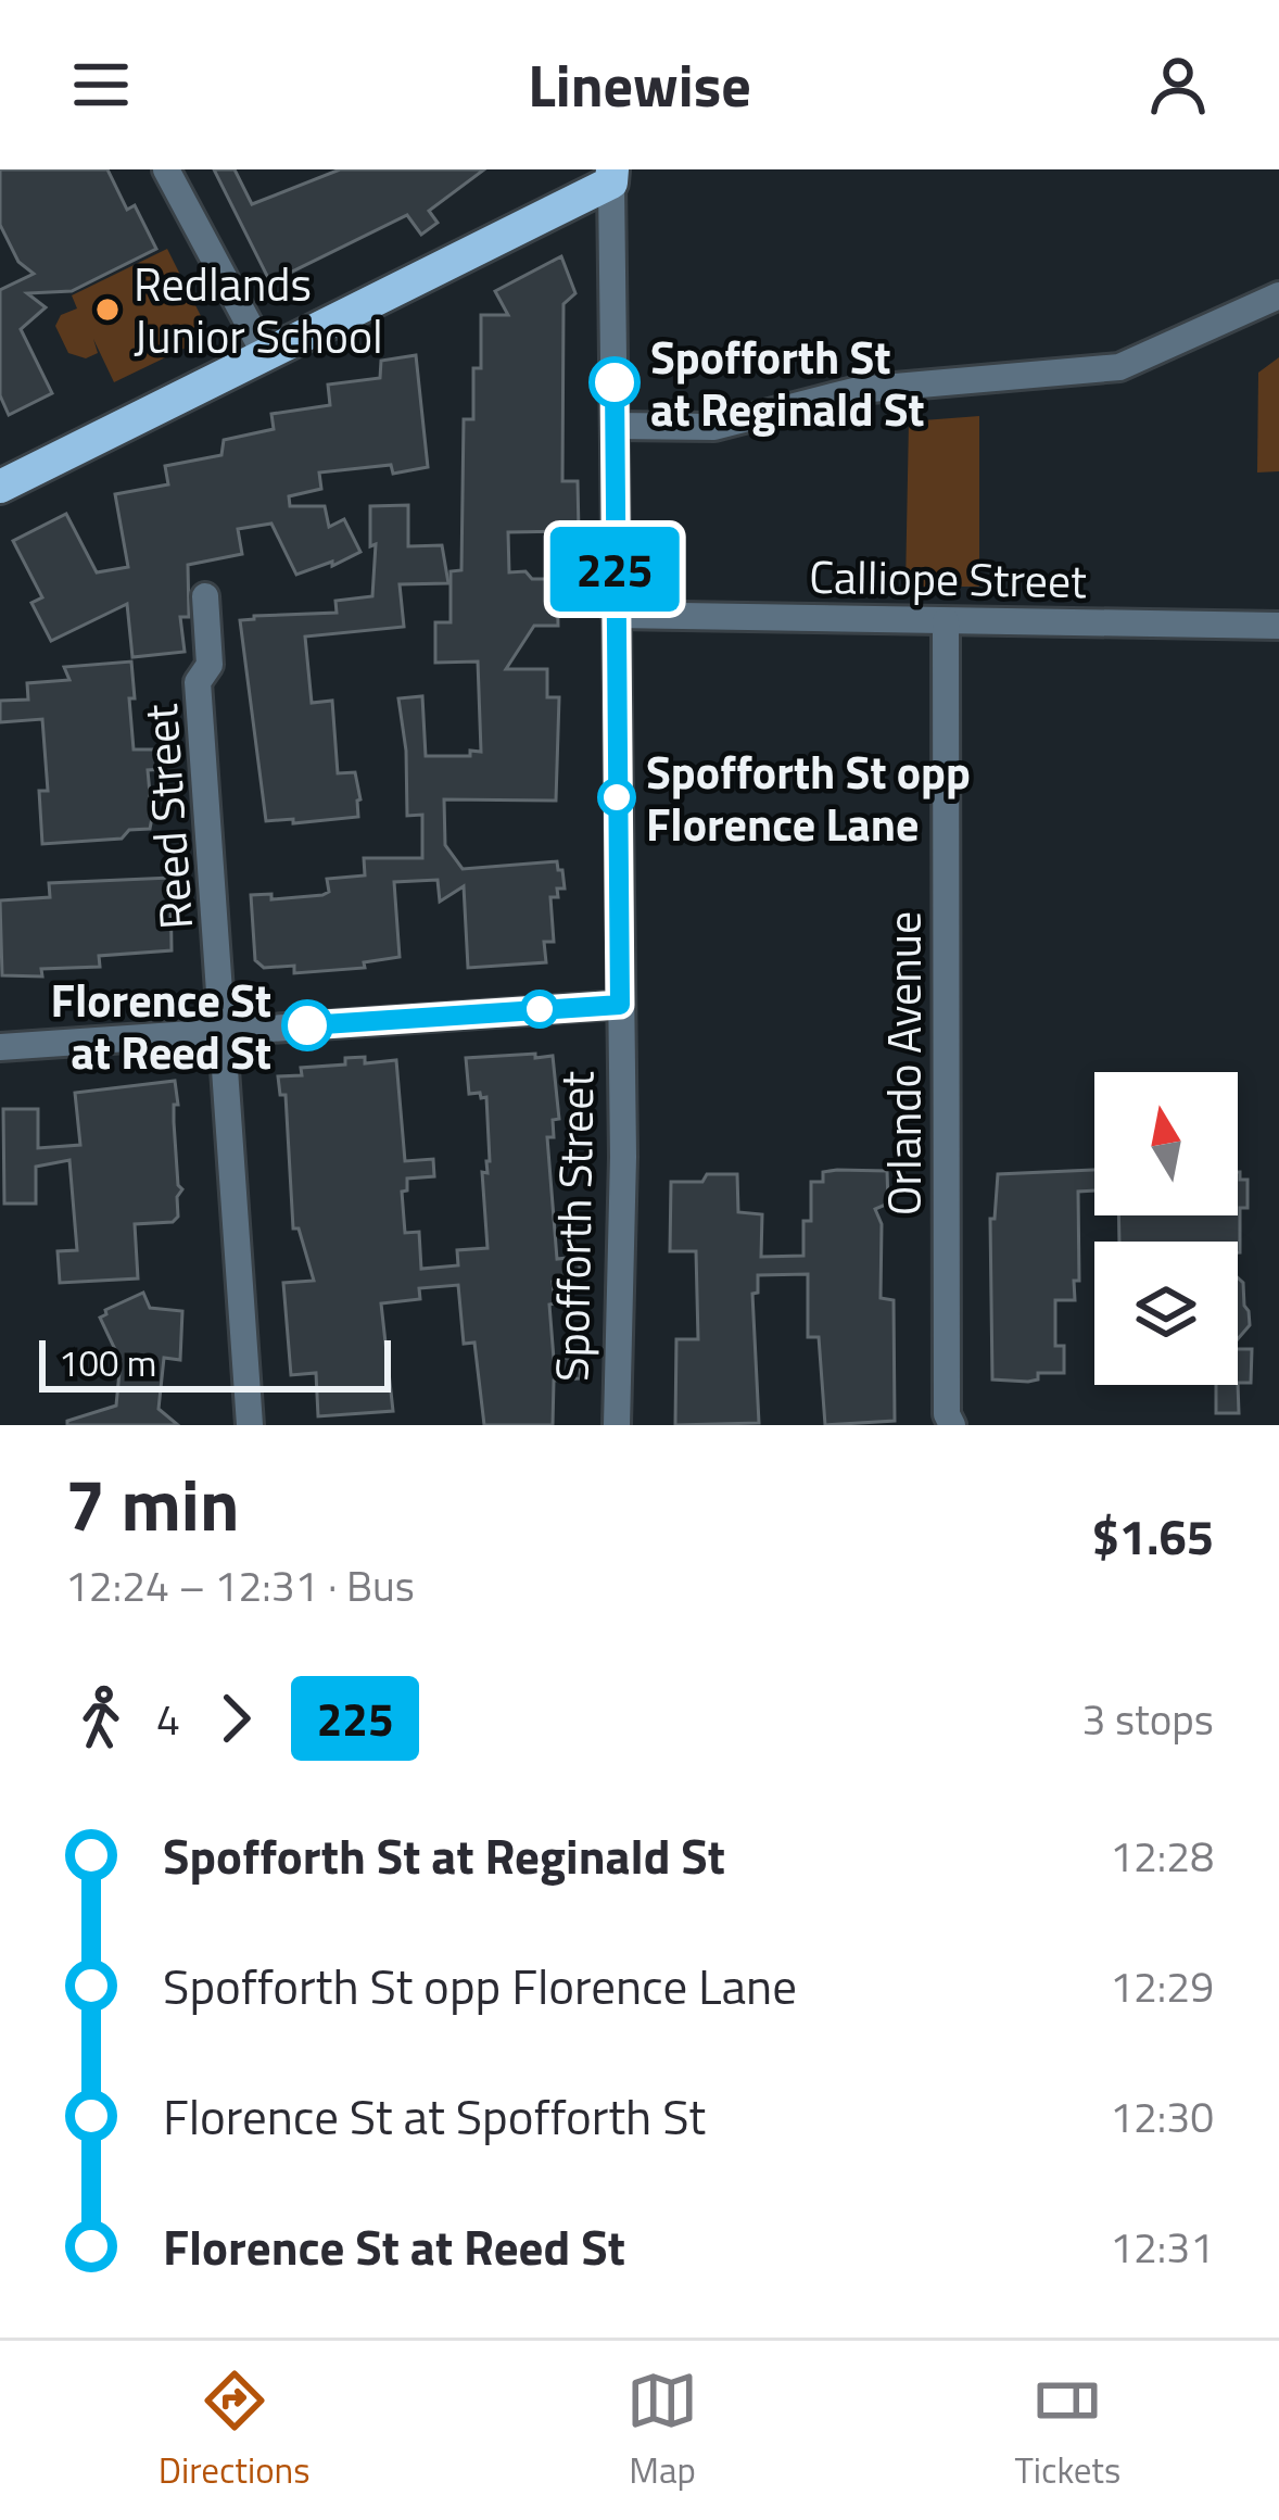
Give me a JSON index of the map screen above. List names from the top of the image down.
{
  "streets": {
    "street": [
      "Calliope Street",
      "Reed Street",
      "Orlando Avenue",
      "Spofforth Street"
    ]
  },
  "crossings": [
    ["Calliope Street", "Orlando Avenue"],
    ["Calliope Street", "Spofforth Street"]
  ],
  "places": [
    "Redlands Junior School",
    "Spofforth St at Reginald St",
    "Spofforth St opp Florence Lane",
    "Florence St at Reed St"
  ],
  "lines": ["bus line 225"],
  "scale_bar": "100 m",
  "north": "top",
  "page": {
    "header": "Linewise",
    "on_map": "225",
    "scale": "100 m",
    "heading": ["7 min", "12:24 – 12:31 · Bus", "$1.65"],
    "legs": ["4", "225", "3 stops"],
    "list": [
      {
        "name": "Spofforth St at Reginald St",
        "value": "12:28"
      },
      {
        "name": "Spofforth St opp Florence Lane",
        "value": "12:29"
      },
      {
        "name": "Florence St at Spofforth St",
        "value": "12:30"
      },
      {
        "name": "Florence St at Reed St",
        "value": "12:31"
      }
    ],
    "tabs": ["Directions", "Map", "Tickets"]
  }
}
